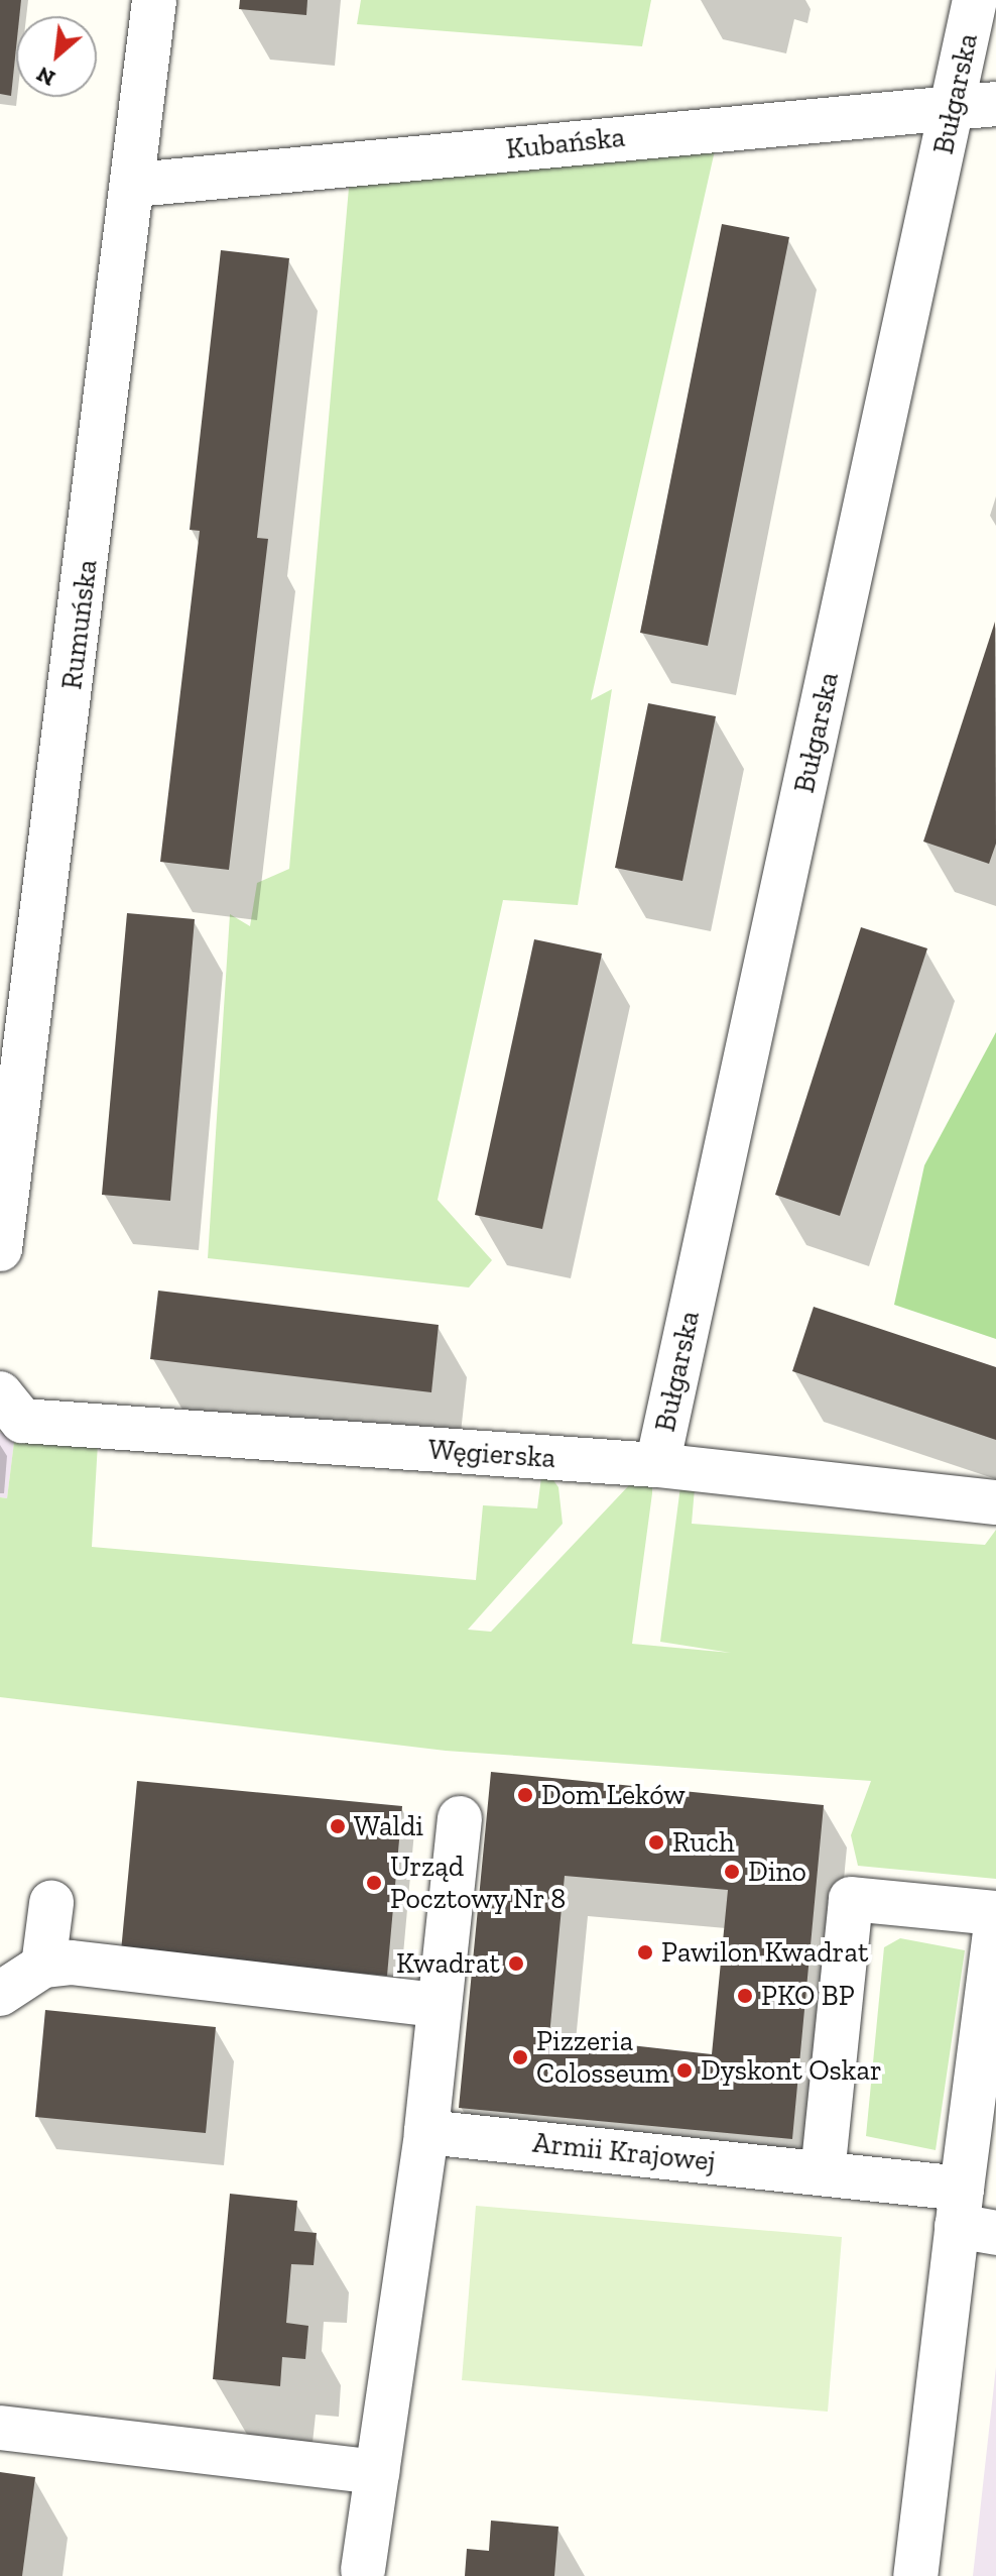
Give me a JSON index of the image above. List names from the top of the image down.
{
  "streets": {
    "street": [
      "Bułgarska",
      "Kubańska",
      "Rumuńska",
      "Węgierska",
      "Armii Krajowej"
    ]
  },
  "crossings": [
    ["Bułgarska", "Kubańska"],
    ["Bułgarska", "Węgierska"],
    ["Kubańska", "Rumuńska"]
  ],
  "places": [
    "Dom Leków",
    "Waldi",
    "Ruch",
    "Dino",
    "Urząd Pocztowy Nr 8",
    "Pawilon Kwadrat",
    "Kwadrat",
    "PKO BP",
    "Pizzeria Colosseum",
    "Dyskont Oskar"
  ],
  "north": "bottom left"
}
